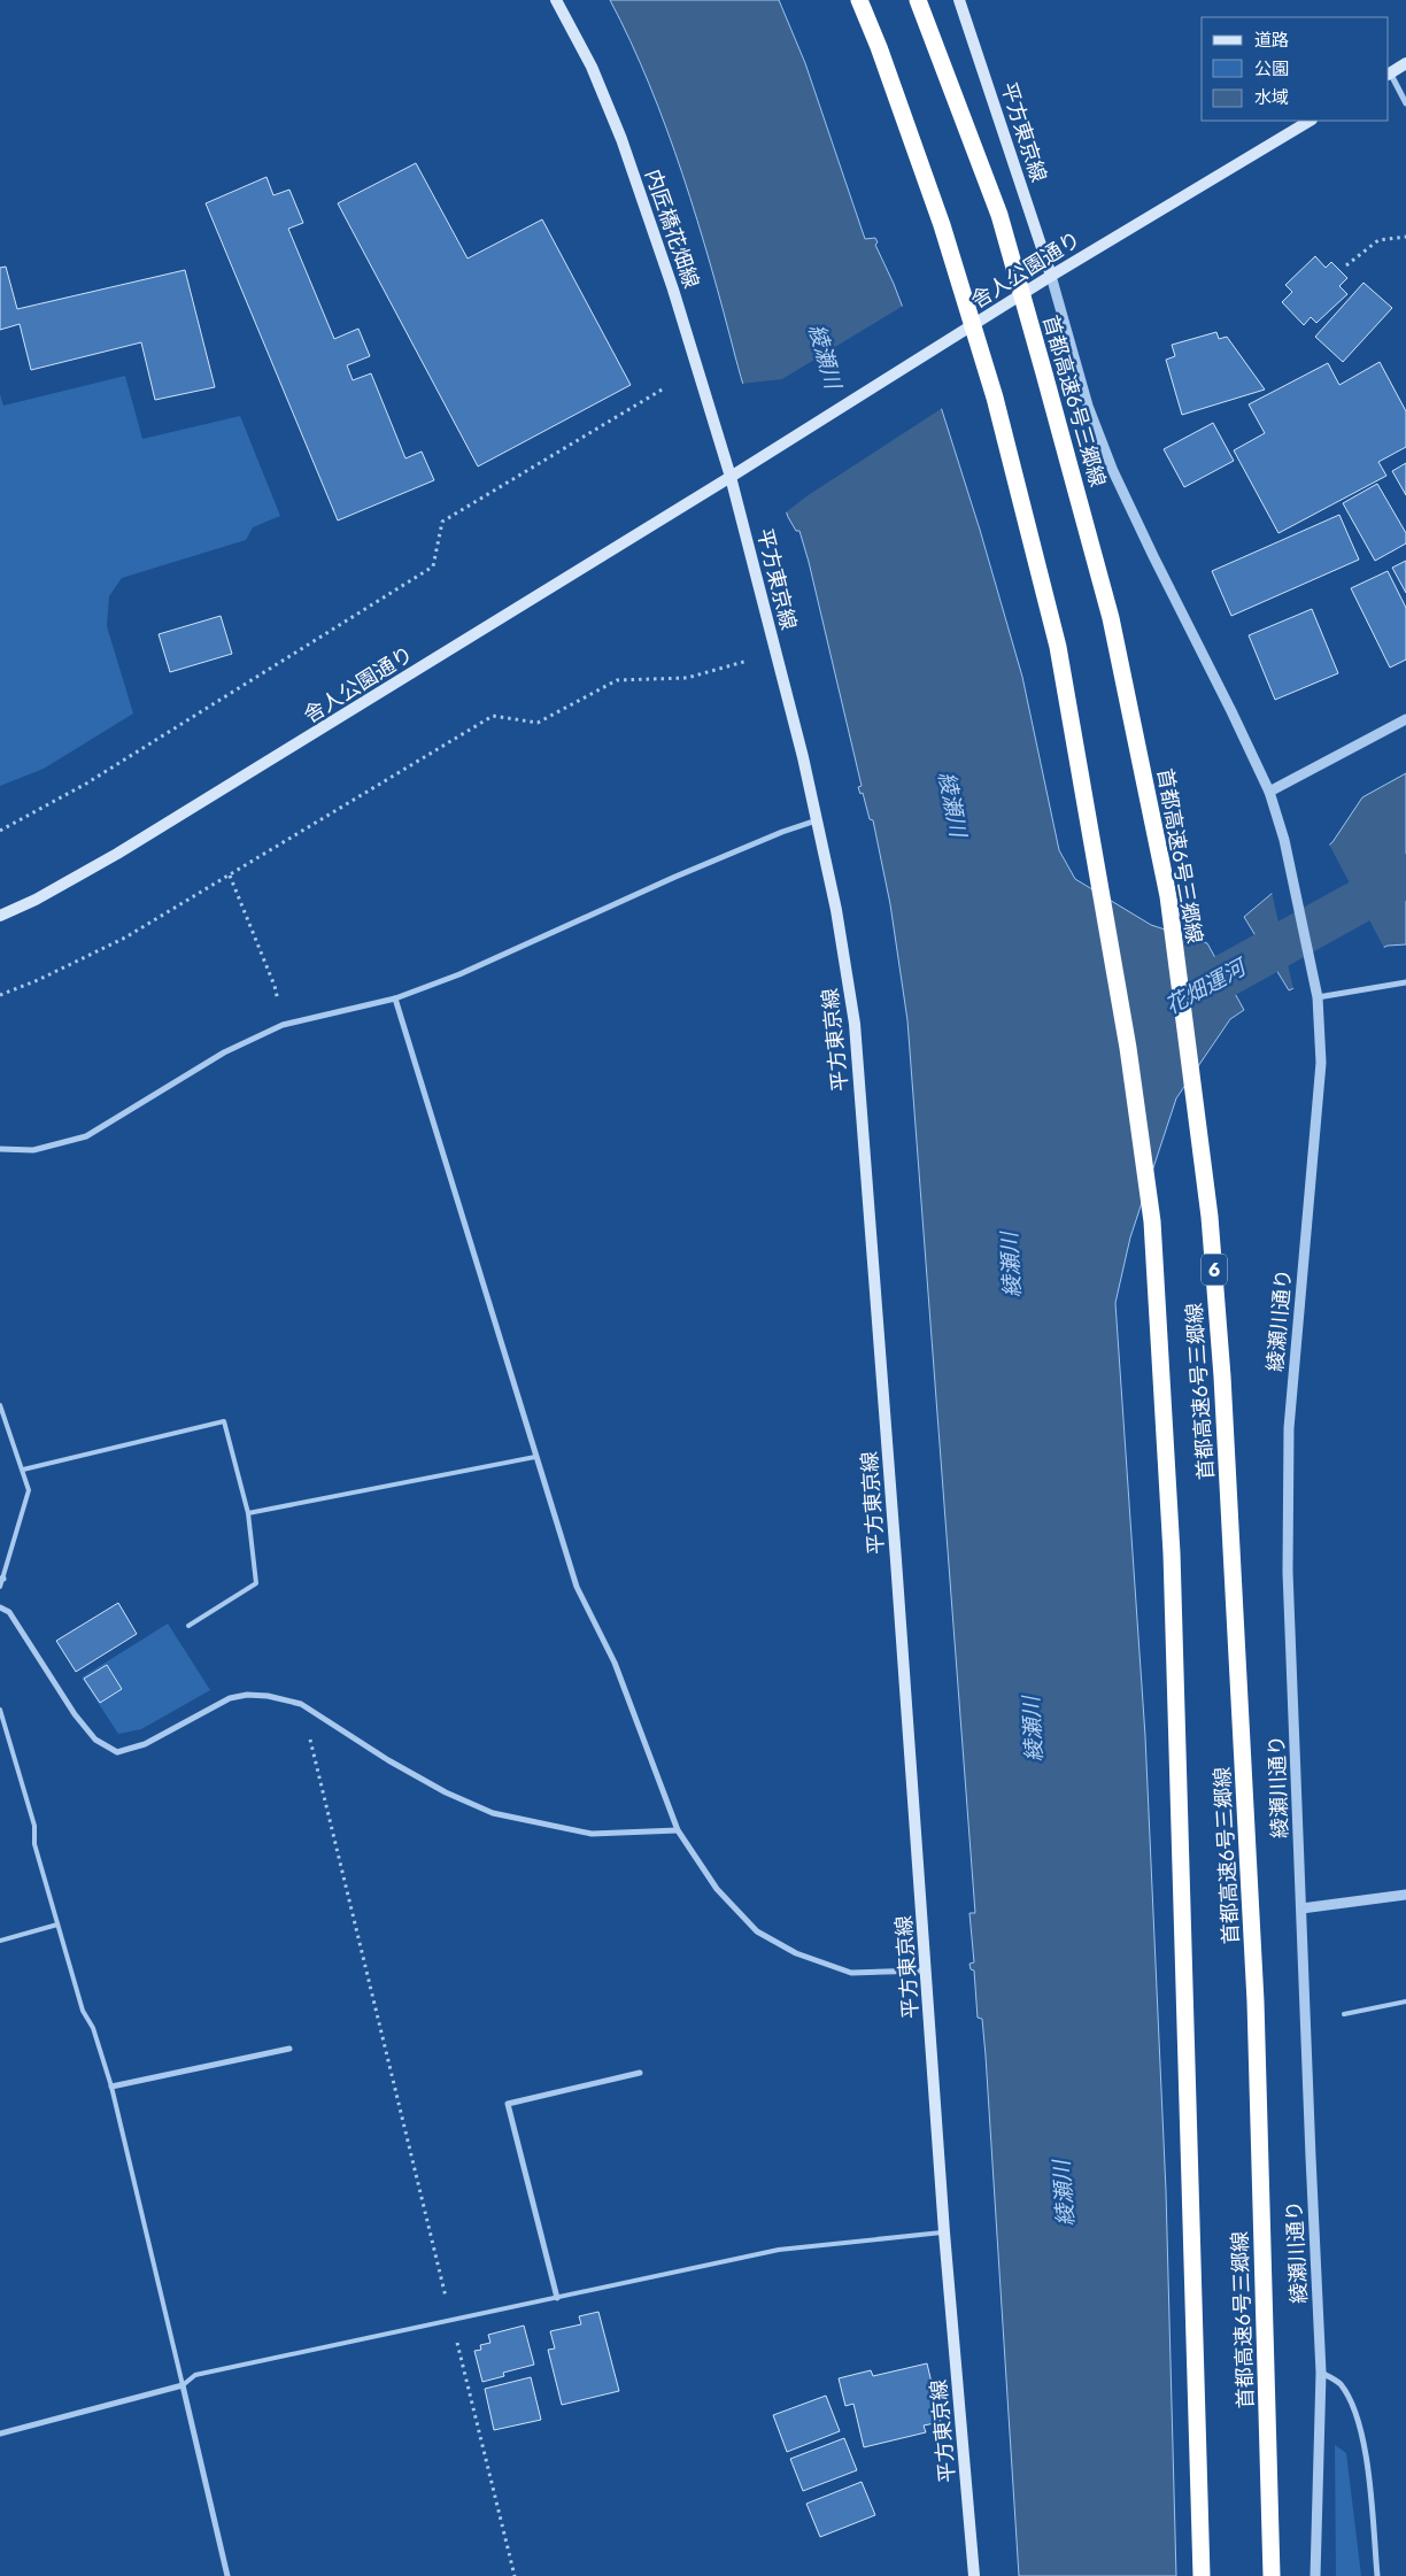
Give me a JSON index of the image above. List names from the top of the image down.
{
  "streets": {
    "highway": ["首都高速6号三郷線", "6"],
    "main road": ["平方東京線", "内匠橋花畑線", "舎人公園通り"],
    "street": ["綾瀬川通り"]
  },
  "crossings": [
    ["平方東京線", "内匠橋花畑線"],
    ["平方東京線", "舎人公園通り"],
    ["平方東京線", "綾瀬川通り"],
    ["内匠橋花畑線", "舎人公園通り"],
    ["舎人公園通り", "綾瀬川通り"]
  ],
  "water": ["綾瀬川", "花畑運河"],
  "legend": ["道路", "公園", "水域"]
}
